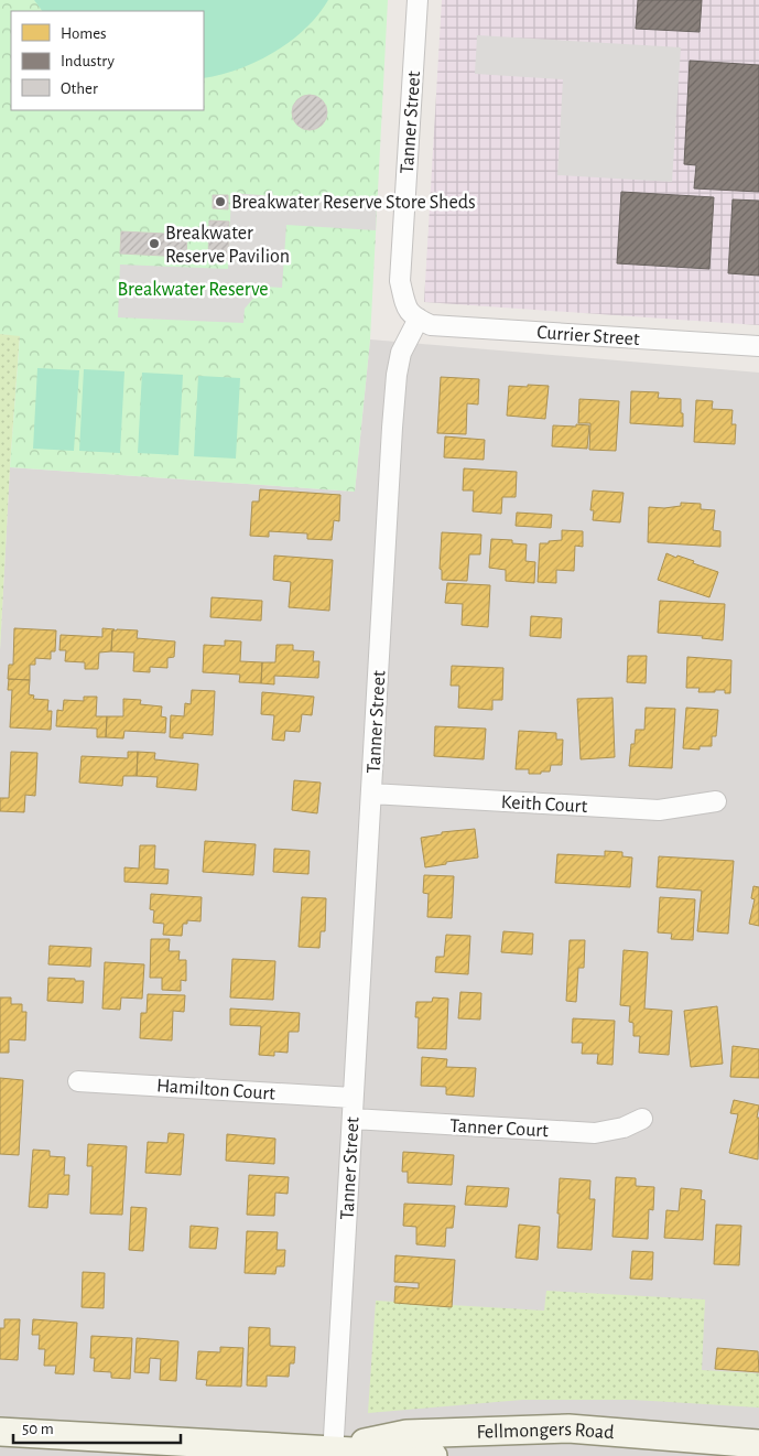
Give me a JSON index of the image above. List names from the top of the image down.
{
  "streets": {
    "main road": ["Fellmongers Road"],
    "street": [
      "Tanner Street",
      "Currier Street",
      "Keith Court",
      "Hamilton Court",
      "Tanner Court"
    ]
  },
  "crossings": [
    ["Tanner Street", "Currier Street"],
    ["Tanner Street", "Keith Court"],
    ["Tanner Street", "Hamilton Court"],
    ["Tanner Street", "Tanner Court"],
    ["Tanner Street", "Fellmongers Road"]
  ],
  "parks": ["Breakwater Reserve"],
  "places": ["Breakwater Reserve Store Sheds", "Breakwater Reserve Pavilion"],
  "legend": ["Homes", "Industry", "Other"],
  "scale_bar": "50 m"
}
